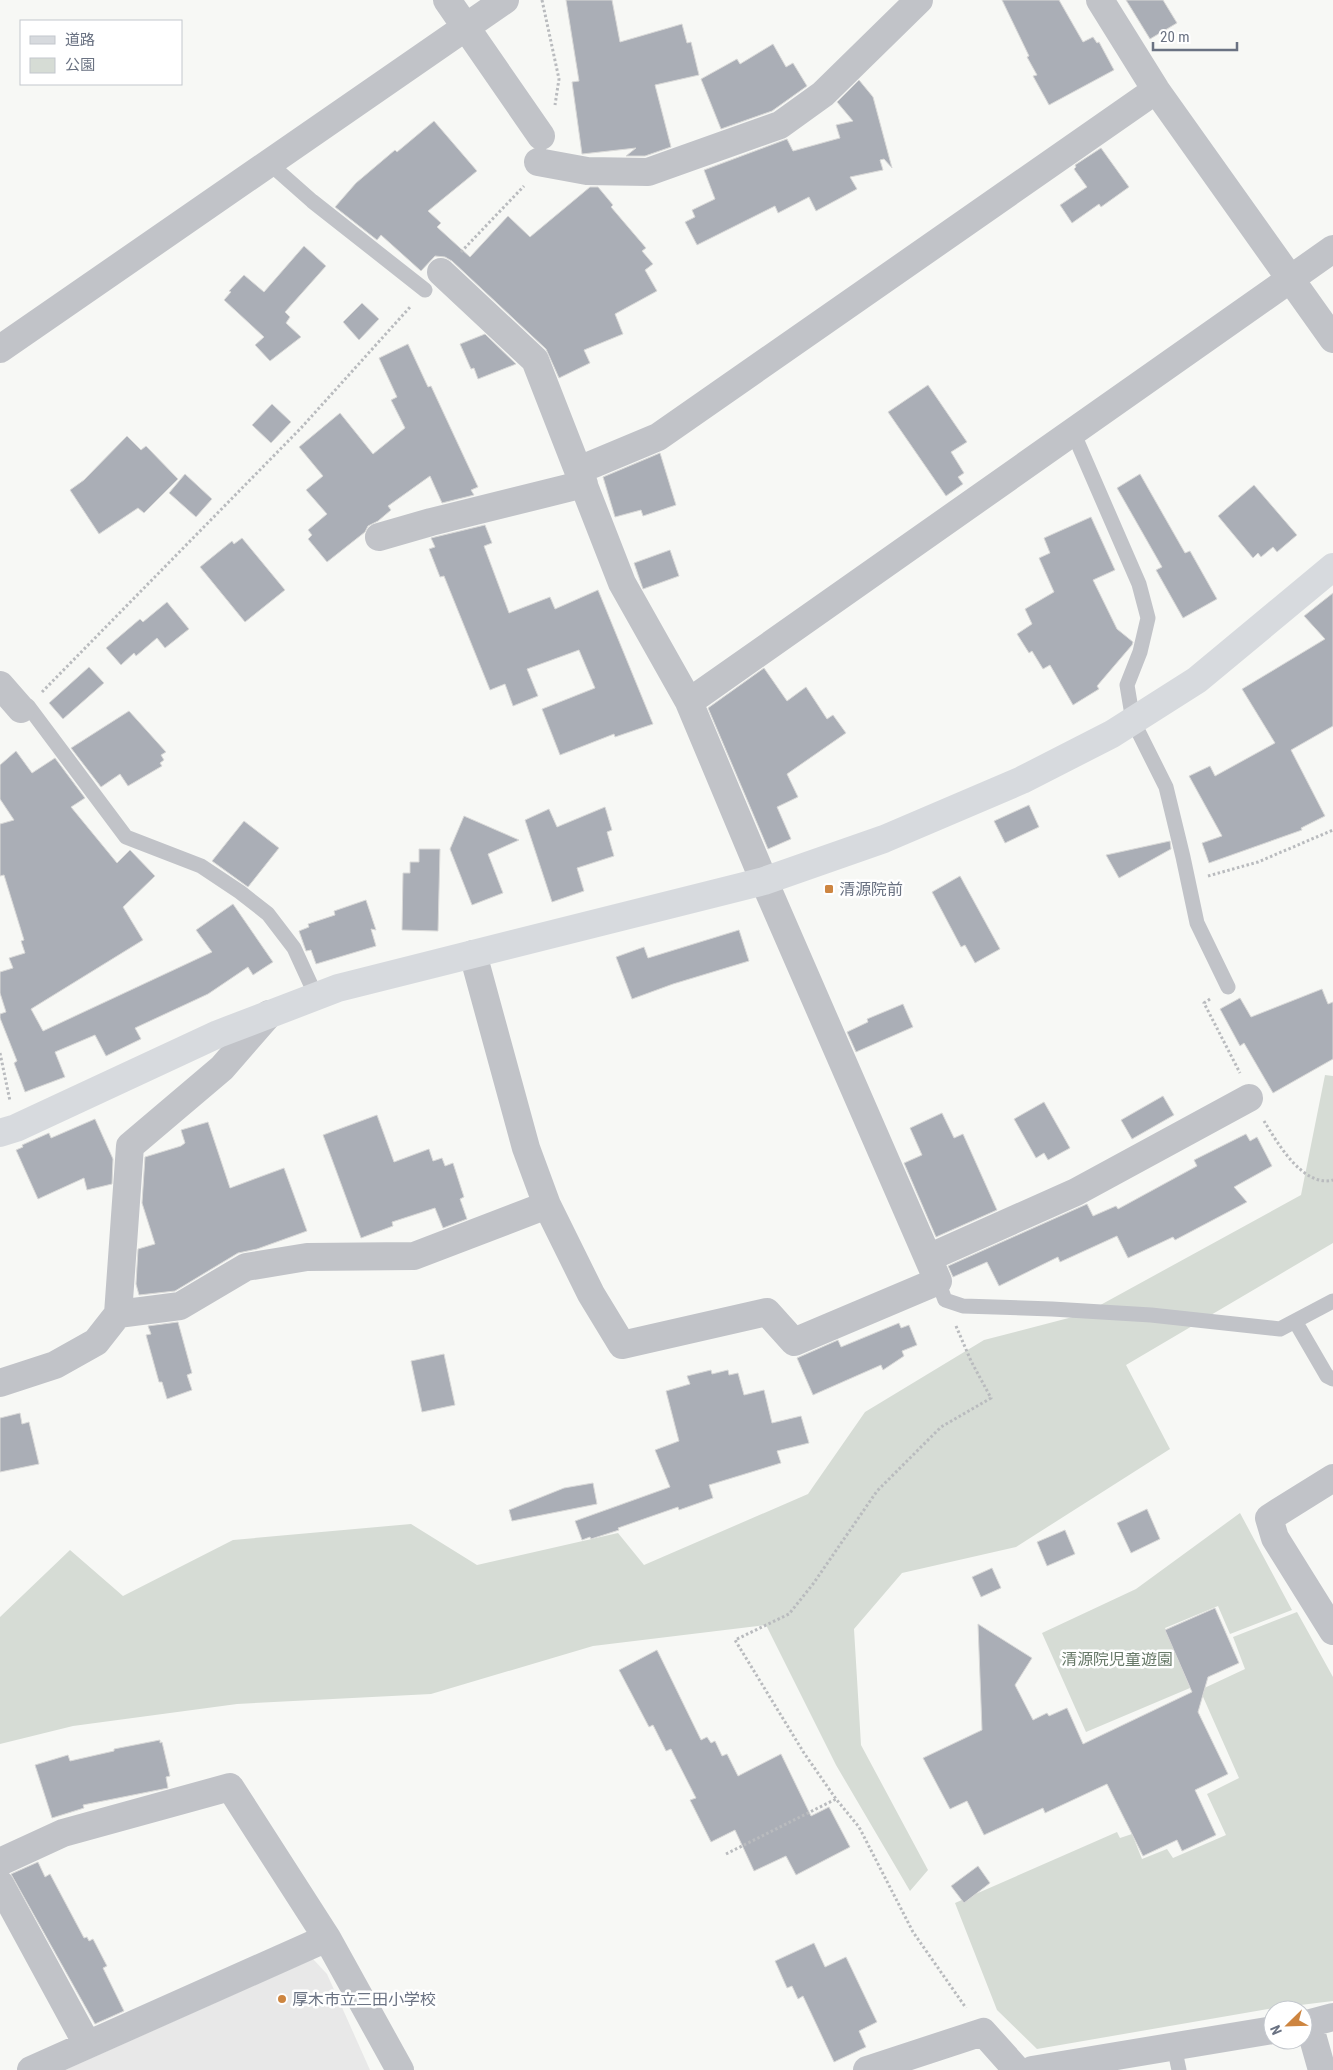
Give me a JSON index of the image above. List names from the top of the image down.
{
  "parks": ["清源院児童遊園"],
  "places": {
    "transit": ["清源院前"],
    "other": ["厚木市立三田小学校"]
  },
  "legend": ["道路", "公園"],
  "scale_bar": "20 m",
  "north": "bottom left"
}
